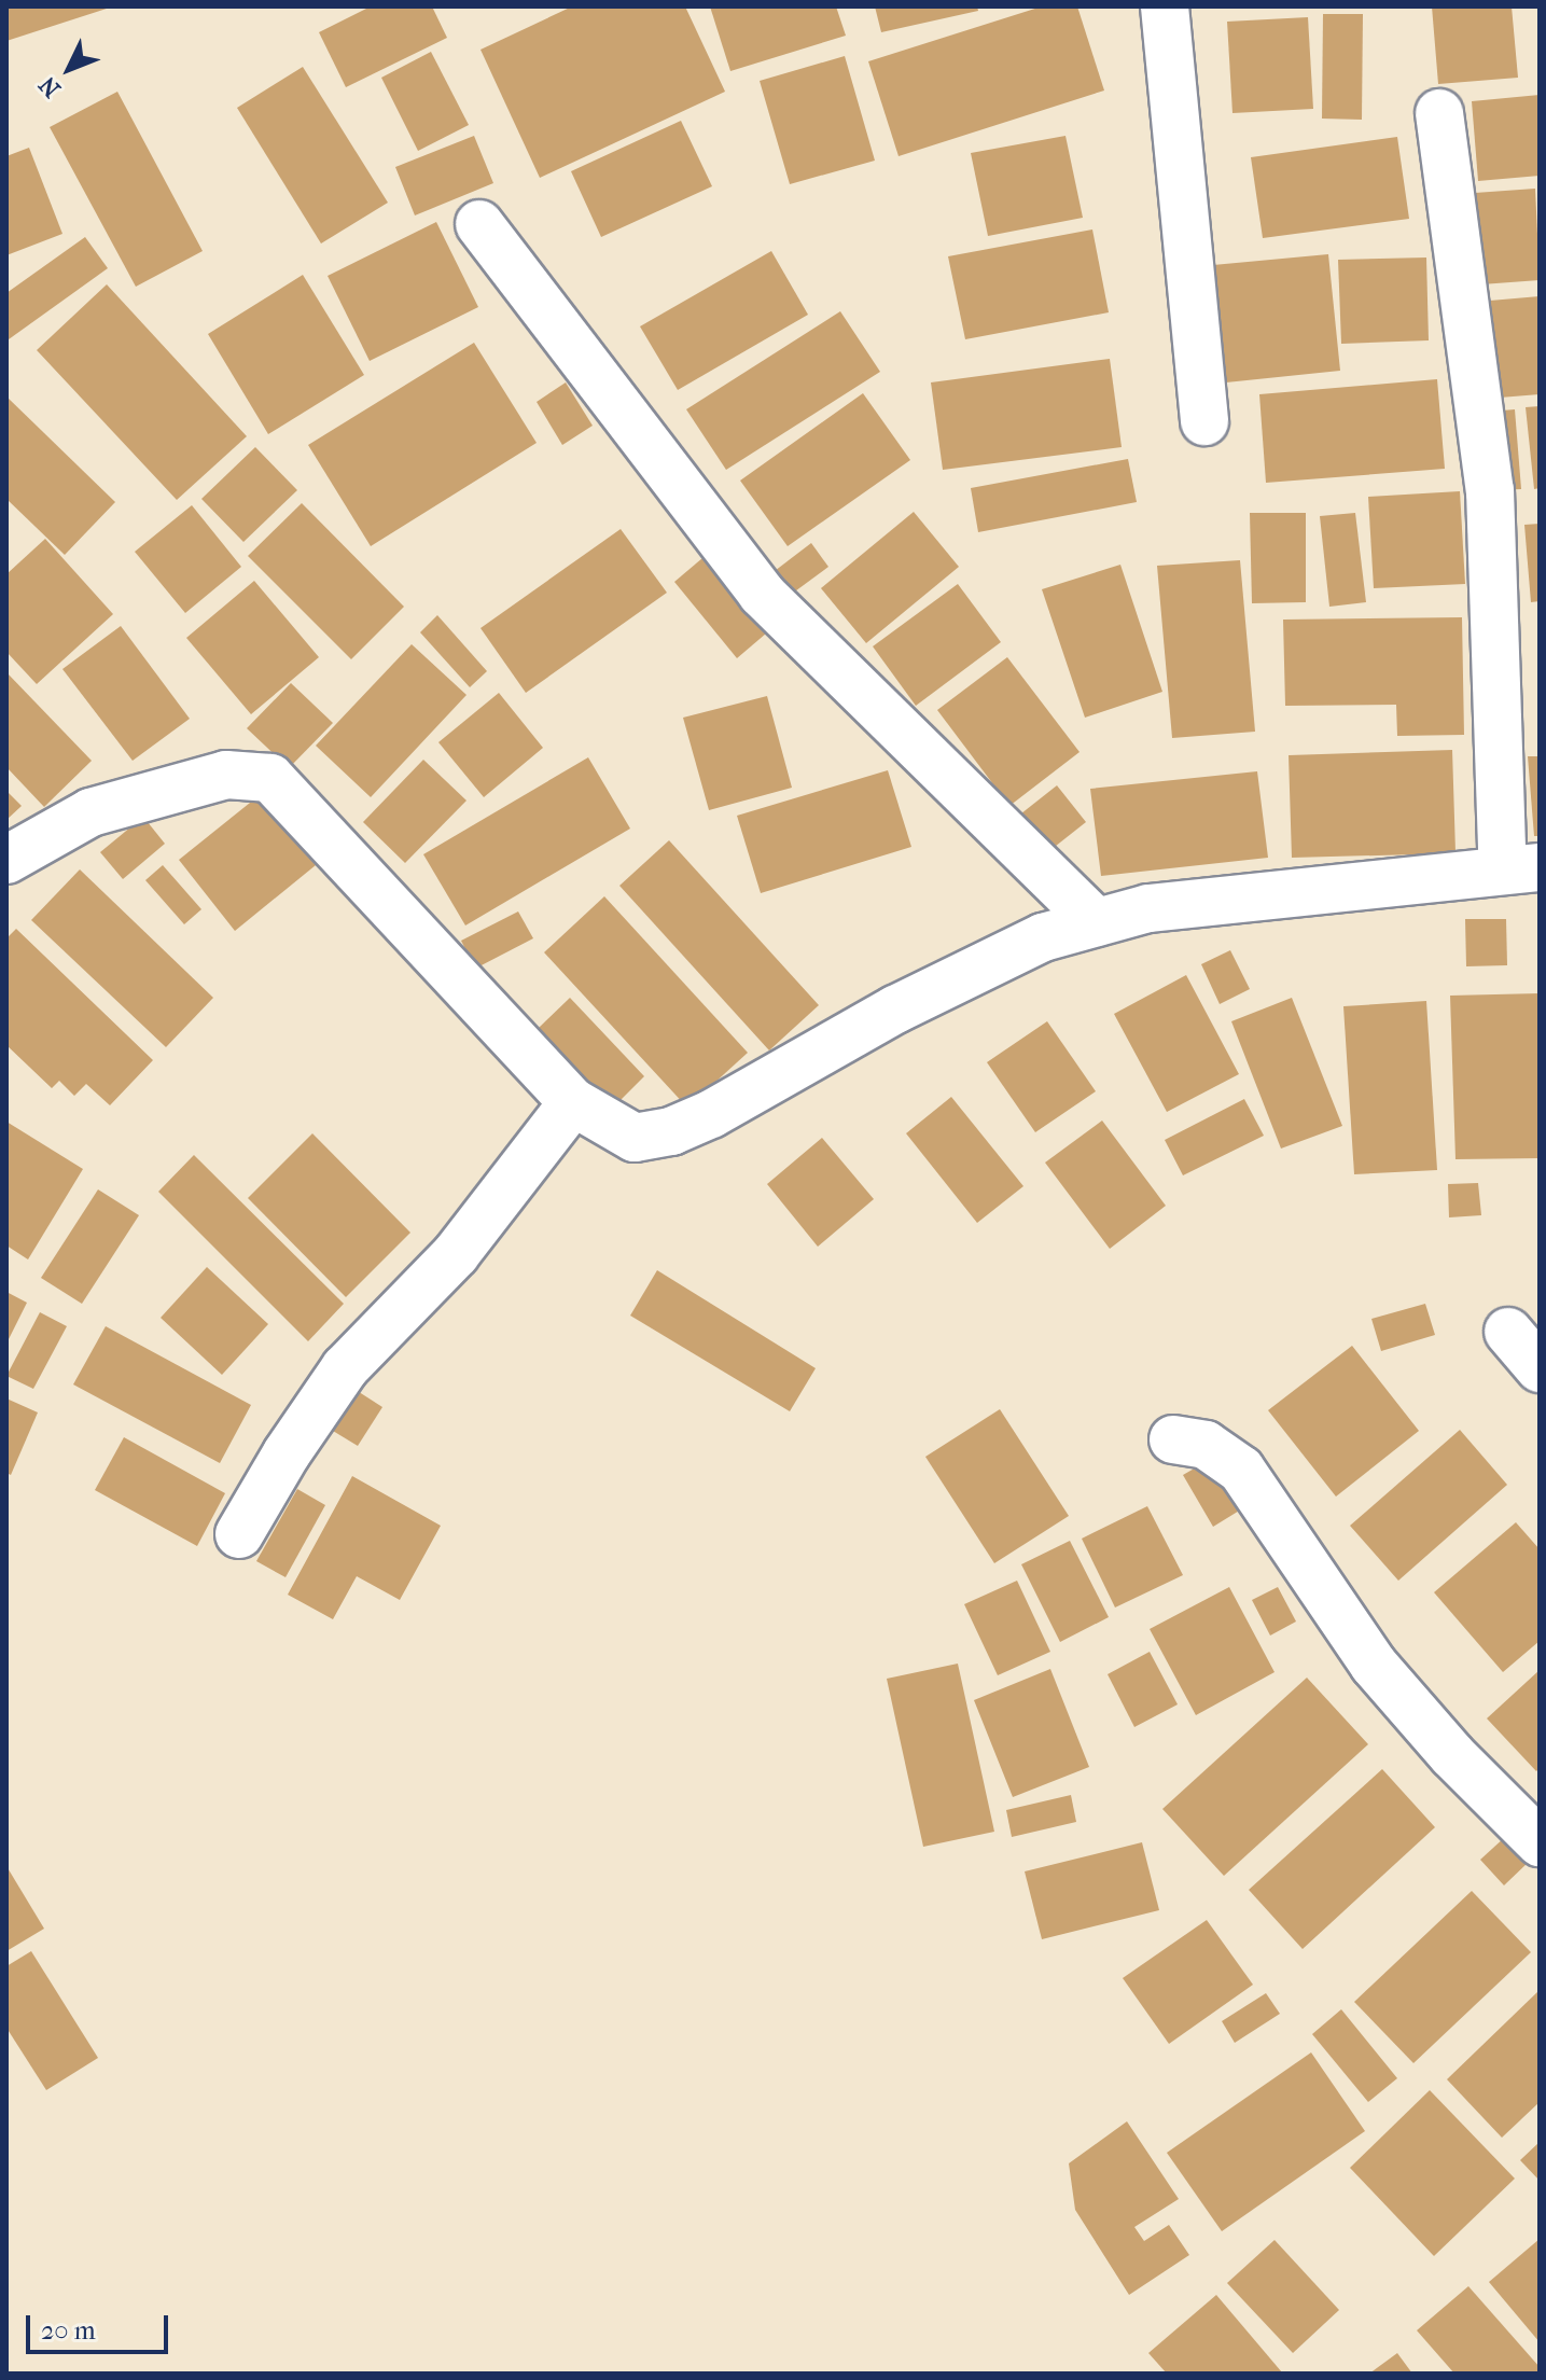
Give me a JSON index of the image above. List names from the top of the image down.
{
  "scale_bar": "20 m",
  "north": "bottom left"
}
